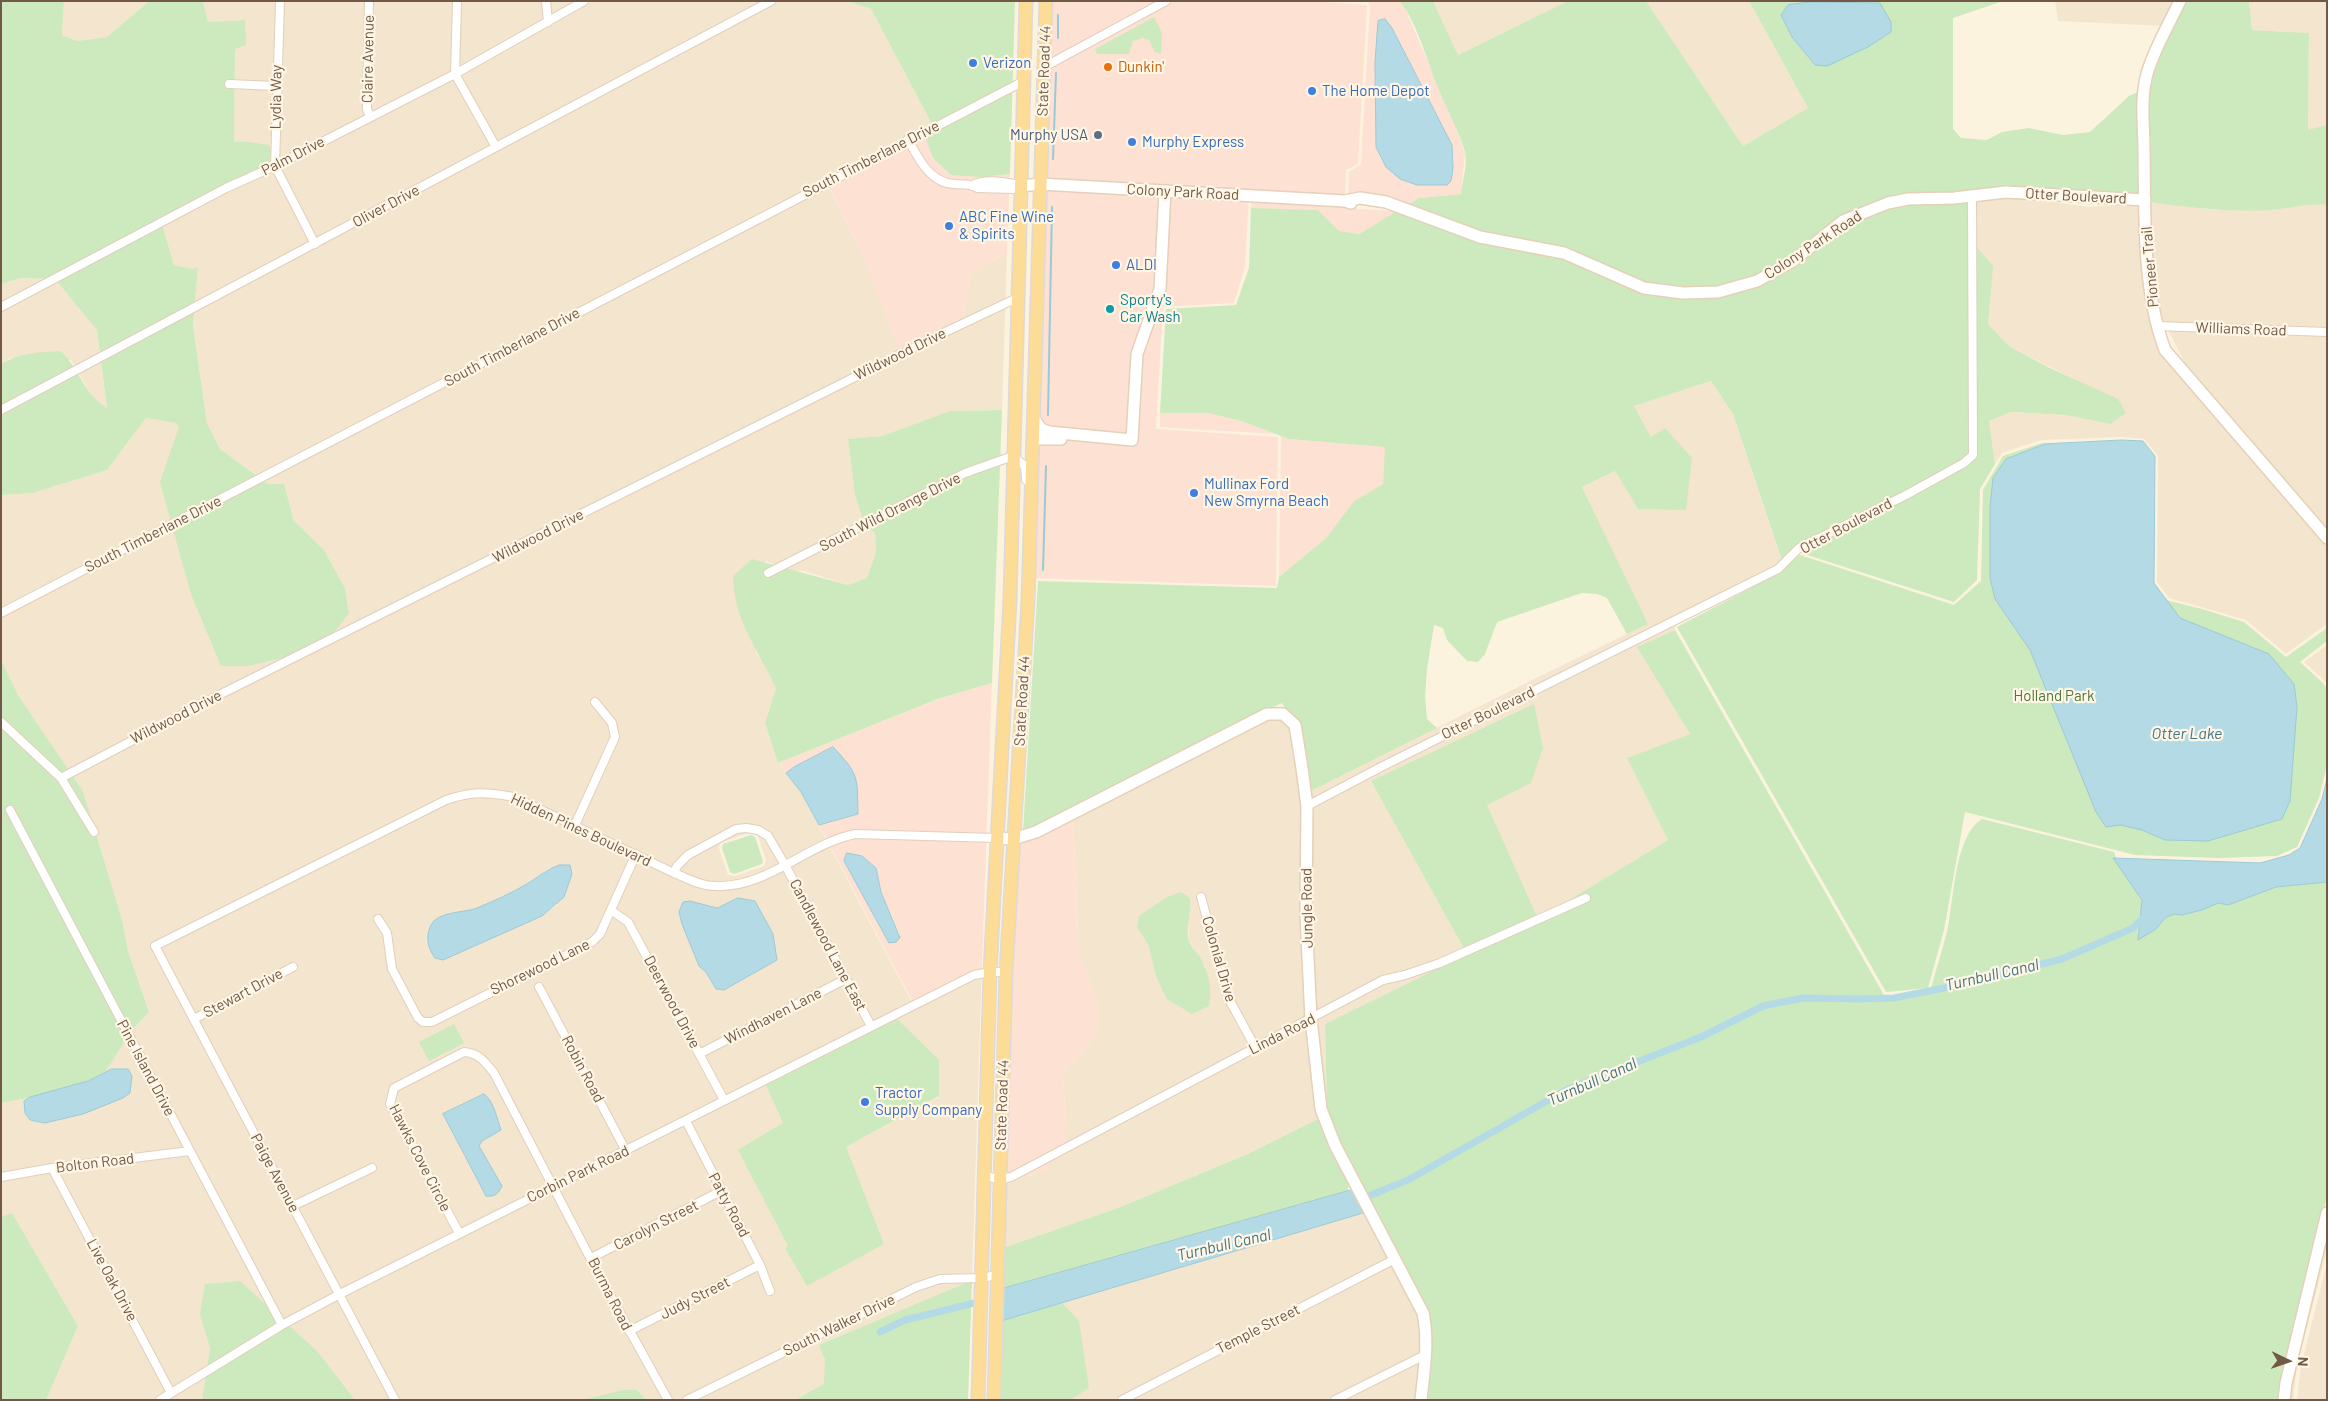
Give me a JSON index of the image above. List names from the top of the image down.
{
  "streets": {
    "main road": ["State Road 44"],
    "street": [
      "Claire Avenue",
      "Lydia Way",
      "Palm Drive",
      "South Timberlane Drive",
      "Colony Park Road",
      "Otter Boulevard",
      "Oliver Drive",
      "Pioneer Trail",
      "Williams Road",
      "Wildwood Drive",
      "South Wild Orange Drive",
      "Hidden Pines Boulevard",
      "Jungle Road",
      "Candlewood Lane East",
      "Colonial Drive",
      "Shorewood Lane",
      "Stewart Drive",
      "Deerwood Drive",
      "Windhaven Lane",
      "Linda Road",
      "Pine Island Drive",
      "Robin Road",
      "Hawks Cove Circle",
      "Bolton Road",
      "Paige Avenue",
      "Corbin Park Road",
      "Patty Road",
      "Carolyn Street",
      "Live Oak Drive",
      "Burma Road",
      "Judy Street",
      "South Walker Drive",
      "Temple Street"
    ]
  },
  "crossings": [
    ["Claire Avenue", "Palm Drive"],
    ["State Road 44", "South Timberlane Drive"],
    ["State Road 44", "Colony Park Road"],
    ["State Road 44", "Wildwood Drive"],
    ["State Road 44", "South Wild Orange Drive"],
    ["State Road 44", "Hidden Pines Boulevard"],
    ["State Road 44", "Jungle Road"],
    ["State Road 44", "Linda Road"],
    ["State Road 44", "Corbin Park Road"],
    ["State Road 44", "South Walker Drive"],
    ["Lydia Way", "Palm Drive"],
    ["Lydia Way", "Oliver Drive"],
    ["South Timberlane Drive", "Colony Park Road"],
    ["Colony Park Road", "Otter Boulevard"],
    ["Otter Boulevard", "Pioneer Trail"],
    ["Otter Boulevard", "Jungle Road"],
    ["Pioneer Trail", "Williams Road"],
    ["Hidden Pines Boulevard", "Jungle Road"],
    ["Hidden Pines Boulevard", "Candlewood Lane East"],
    ["Hidden Pines Boulevard", "Shorewood Lane"],
    ["Hidden Pines Boulevard", "Paige Avenue"],
    ["Jungle Road", "Linda Road"],
    ["Jungle Road", "Temple Street"],
    ["Candlewood Lane East", "Windhaven Lane"],
    ["Candlewood Lane East", "Corbin Park Road"],
    ["Colonial Drive", "Linda Road"],
    ["Shorewood Lane", "Deerwood Drive"],
    ["Stewart Drive", "Paige Avenue"],
    ["Deerwood Drive", "Windhaven Lane"],
    ["Deerwood Drive", "Corbin Park Road"],
    ["Pine Island Drive", "Bolton Road"],
    ["Pine Island Drive", "Corbin Park Road"],
    ["Robin Road", "Corbin Park Road"],
    ["Hawks Cove Circle", "Corbin Park Road"],
    ["Hawks Cove Circle", "Burma Road"],
    ["Bolton Road", "Live Oak Drive"],
    ["Paige Avenue", "Corbin Park Road"],
    ["Corbin Park Road", "Patty Road"],
    ["Corbin Park Road", "Live Oak Drive"],
    ["Corbin Park Road", "Burma Road"],
    ["Patty Road", "Carolyn Street"],
    ["Patty Road", "Judy Street"],
    ["Carolyn Street", "Burma Road"],
    ["Burma Road", "Judy Street"]
  ],
  "water": ["Otter Lake", "Turnbull Canal"],
  "parks": ["Holland Park"],
  "places": [
    "Verizon",
    "Dunkin'",
    "The Home Depot",
    "Murphy USA",
    "Murphy Express",
    "ABC Fine Wine & Spirits",
    "ALDI",
    "Sporty's Car Wash",
    "Mullinax Ford New Smyrna Beach",
    "Tractor Supply Company"
  ],
  "north": "right"
}
